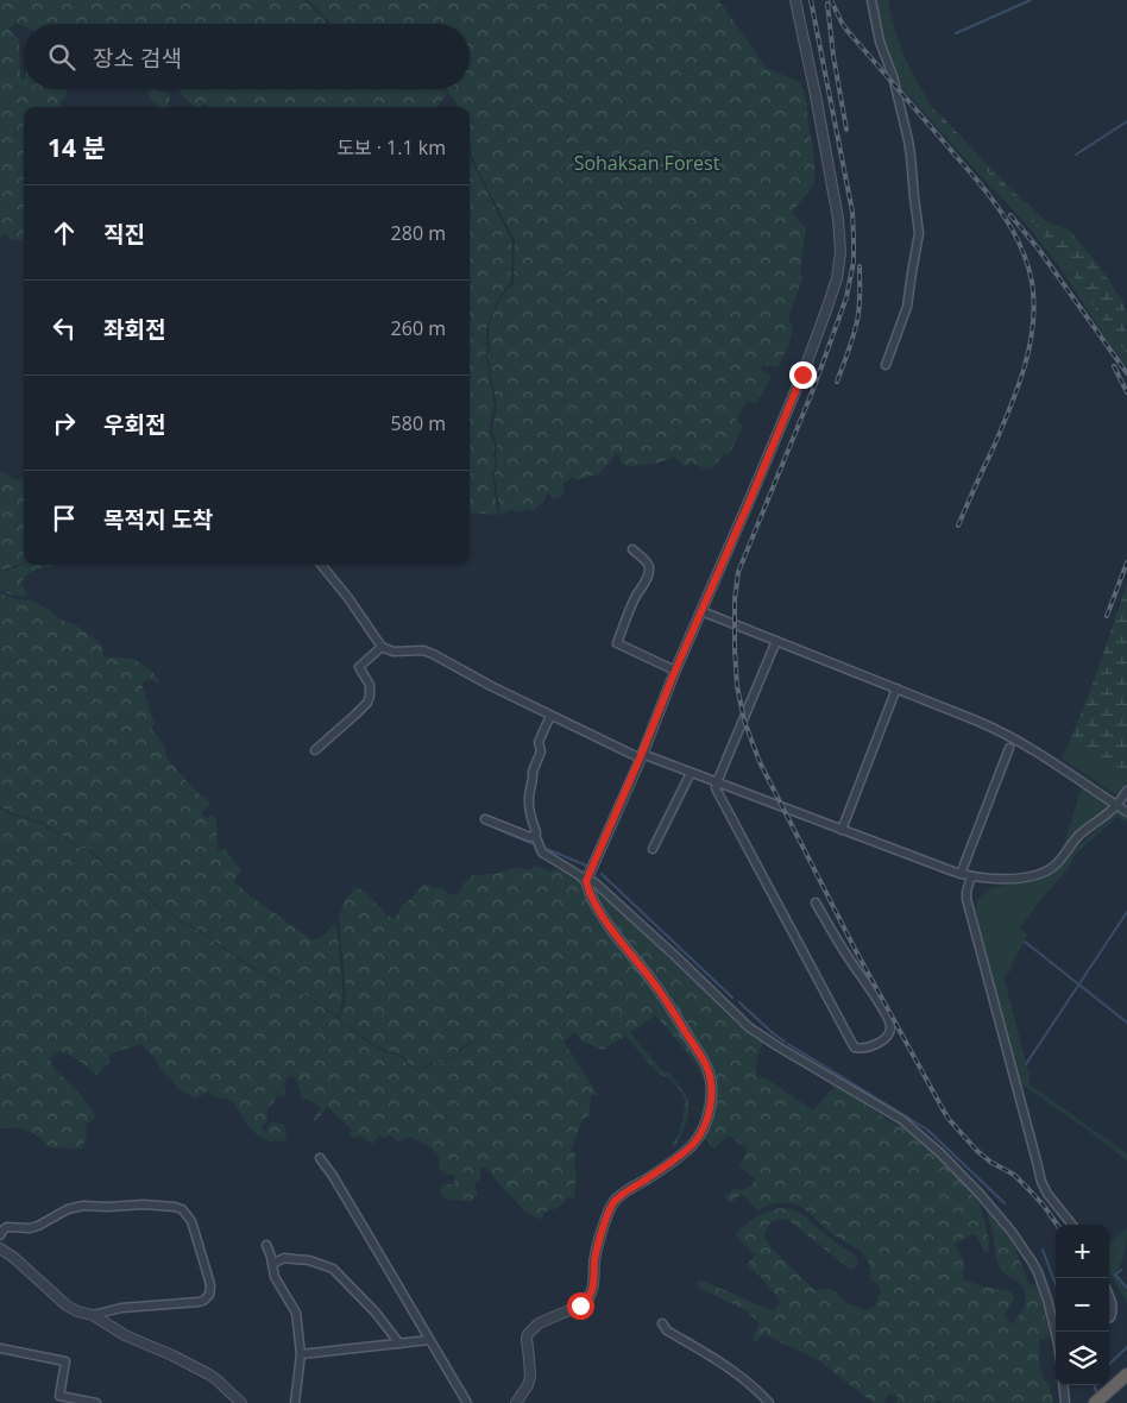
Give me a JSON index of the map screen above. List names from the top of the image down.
{
  "parks": ["Sohaksan Forest"],
  "page": {
    "search": "장소 검색",
    "heading": ["14 분", "도보 · 1.1 km"],
    "list": [
      ["직진", "280 m"],
      ["좌회전", "260 m"],
      ["우회전", "580 m"],
      "목적지 도착"
    ],
    "map_buttons": ["+", "−"]
  }
}
